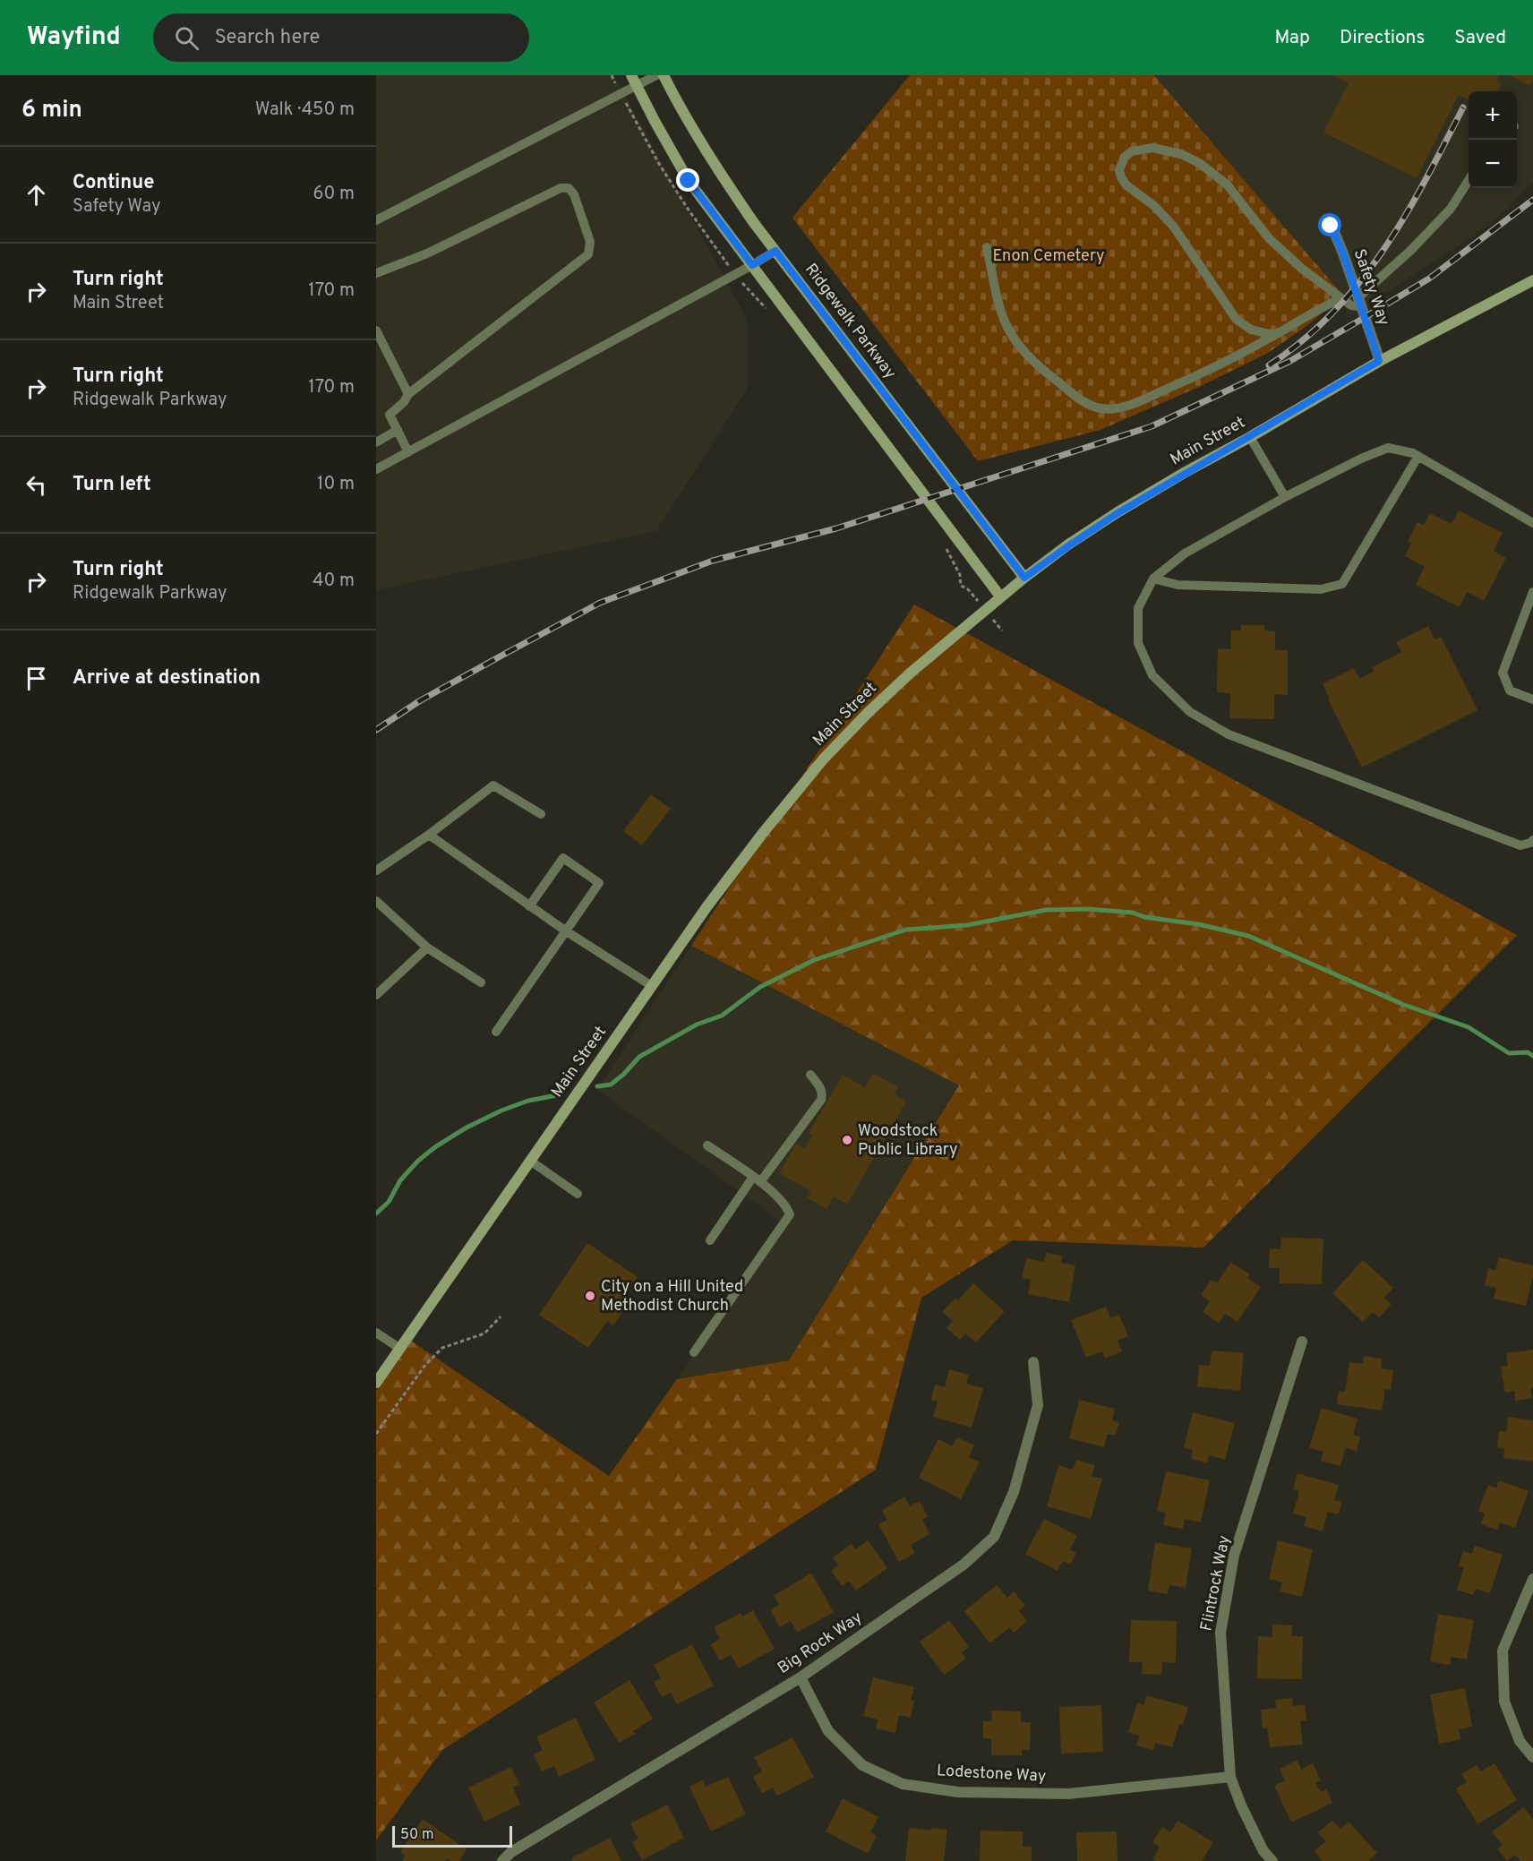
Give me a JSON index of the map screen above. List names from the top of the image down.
{
  "streets": {
    "main road": ["Ridgewalk Parkway", "Main Street"],
    "street": [
      "Safety Way",
      "Flintrock Way",
      "Big Rock Way",
      "Lodestone Way"
    ]
  },
  "crossings": [
    ["Safety Way", "Main Street"],
    ["Ridgewalk Parkway", "Main Street"],
    ["Flintrock Way", "Lodestone Way"],
    ["Big Rock Way", "Lodestone Way"]
  ],
  "parks": ["Enon Cemetery"],
  "places": ["Woodstock Public Library", "City on a Hill United Methodist Church"],
  "scale_bar": "50 m",
  "page": {
    "header": "Wayfind",
    "search": "Search here",
    "nav": ["Map", "Directions", "Saved"],
    "heading": ["6 min", "Walk · 450 m"],
    "map_buttons": ["+", "−"],
    "list": [
      ["Continue", "Safety Way", "60 m"],
      ["Turn right", "Main Street", "170 m"],
      ["Turn right", "Ridgewalk Parkway", "170 m"],
      ["Turn left", "10 m"],
      ["Turn right", "Ridgewalk Parkway", "40 m"],
      "Arrive at destination"
    ],
    "scale": "50 m"
  }
}
